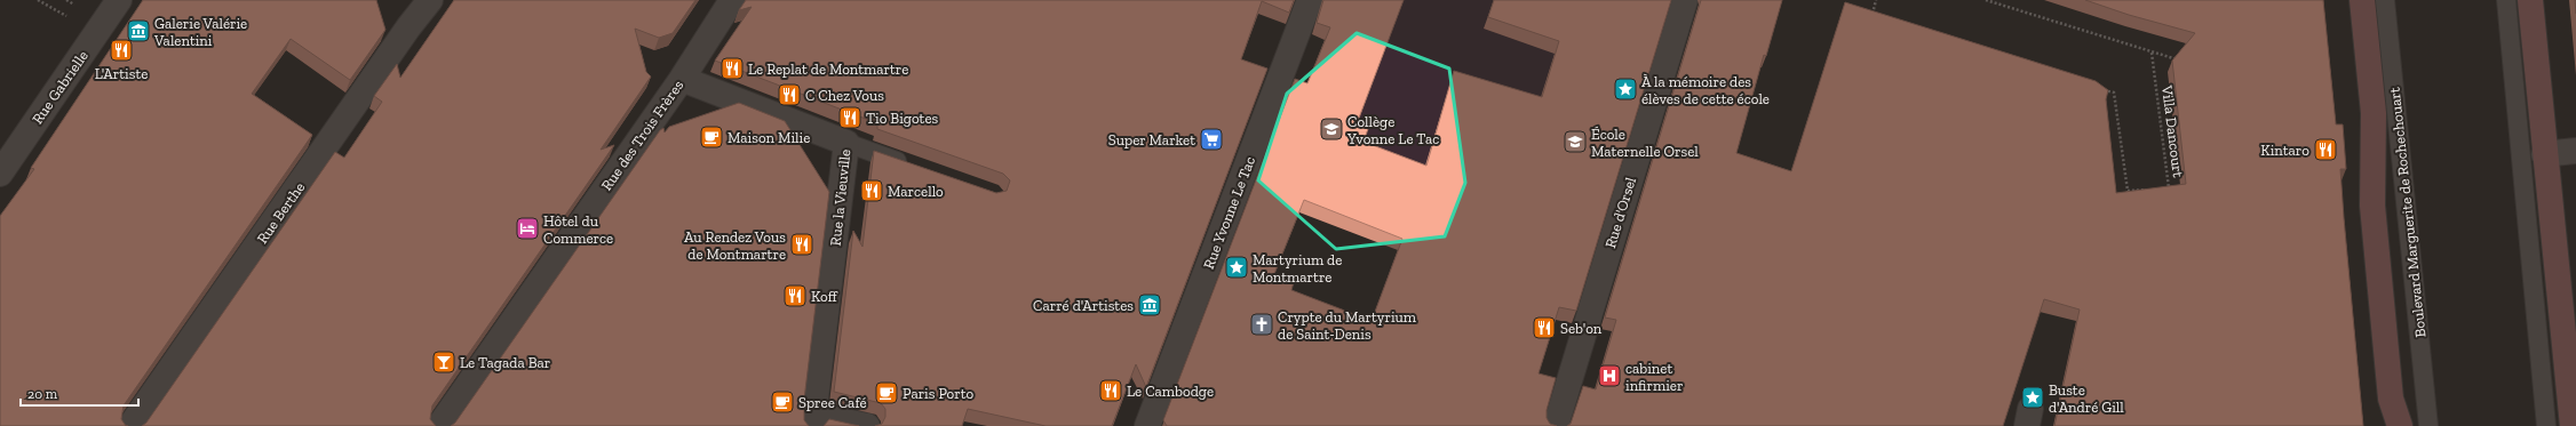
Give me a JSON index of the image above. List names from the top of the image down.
{
  "streets": {
    "main road": ["Boulevard Marguerite de Rochechouart"],
    "street": [
      "Rue Gabrielle",
      "Rue des Trois Frères",
      "Rue la Vieuville",
      "Rue Berthe",
      "Rue Yvonne Le Tac",
      "Rue d'Orsel"
    ],
    "path": ["Villa Dancourt"]
  },
  "crossings": [
    ["Rue des Trois Frères", "Rue la Vieuville"]
  ],
  "places": {
    "museum": ["Galerie Valérie Valentini", "Carré d'Artistes"],
    "restaurant": [
      "L'Artiste",
      "Le Replat de Montmartre",
      "C Chez Vous",
      "Tio Bigotes",
      "Kintaro",
      "Marcello",
      "Au Rendez Vous de Montmartre",
      "Koff",
      "Seb'on",
      "Le Cambodge"
    ],
    "place": ["À la mémoire des élèves de cette école", "Martyrium de Montmartre", "Buste d'André Gill"],
    "school or university": ["Collège Yvonne Le Tac", "École Maternelle Orsel"],
    "cafe": ["Maison Milie", "Paris Porto", "Spree Café"],
    "supermarket": ["Super Market"],
    "hotel": ["Hôtel du Commerce"],
    "church": ["Crypte du Martyrium de Saint-Denis"],
    "bar": ["Le Tagada Bar"],
    "hospital": ["cabinet infirmier"]
  },
  "scale_bar": "20 m"
}
